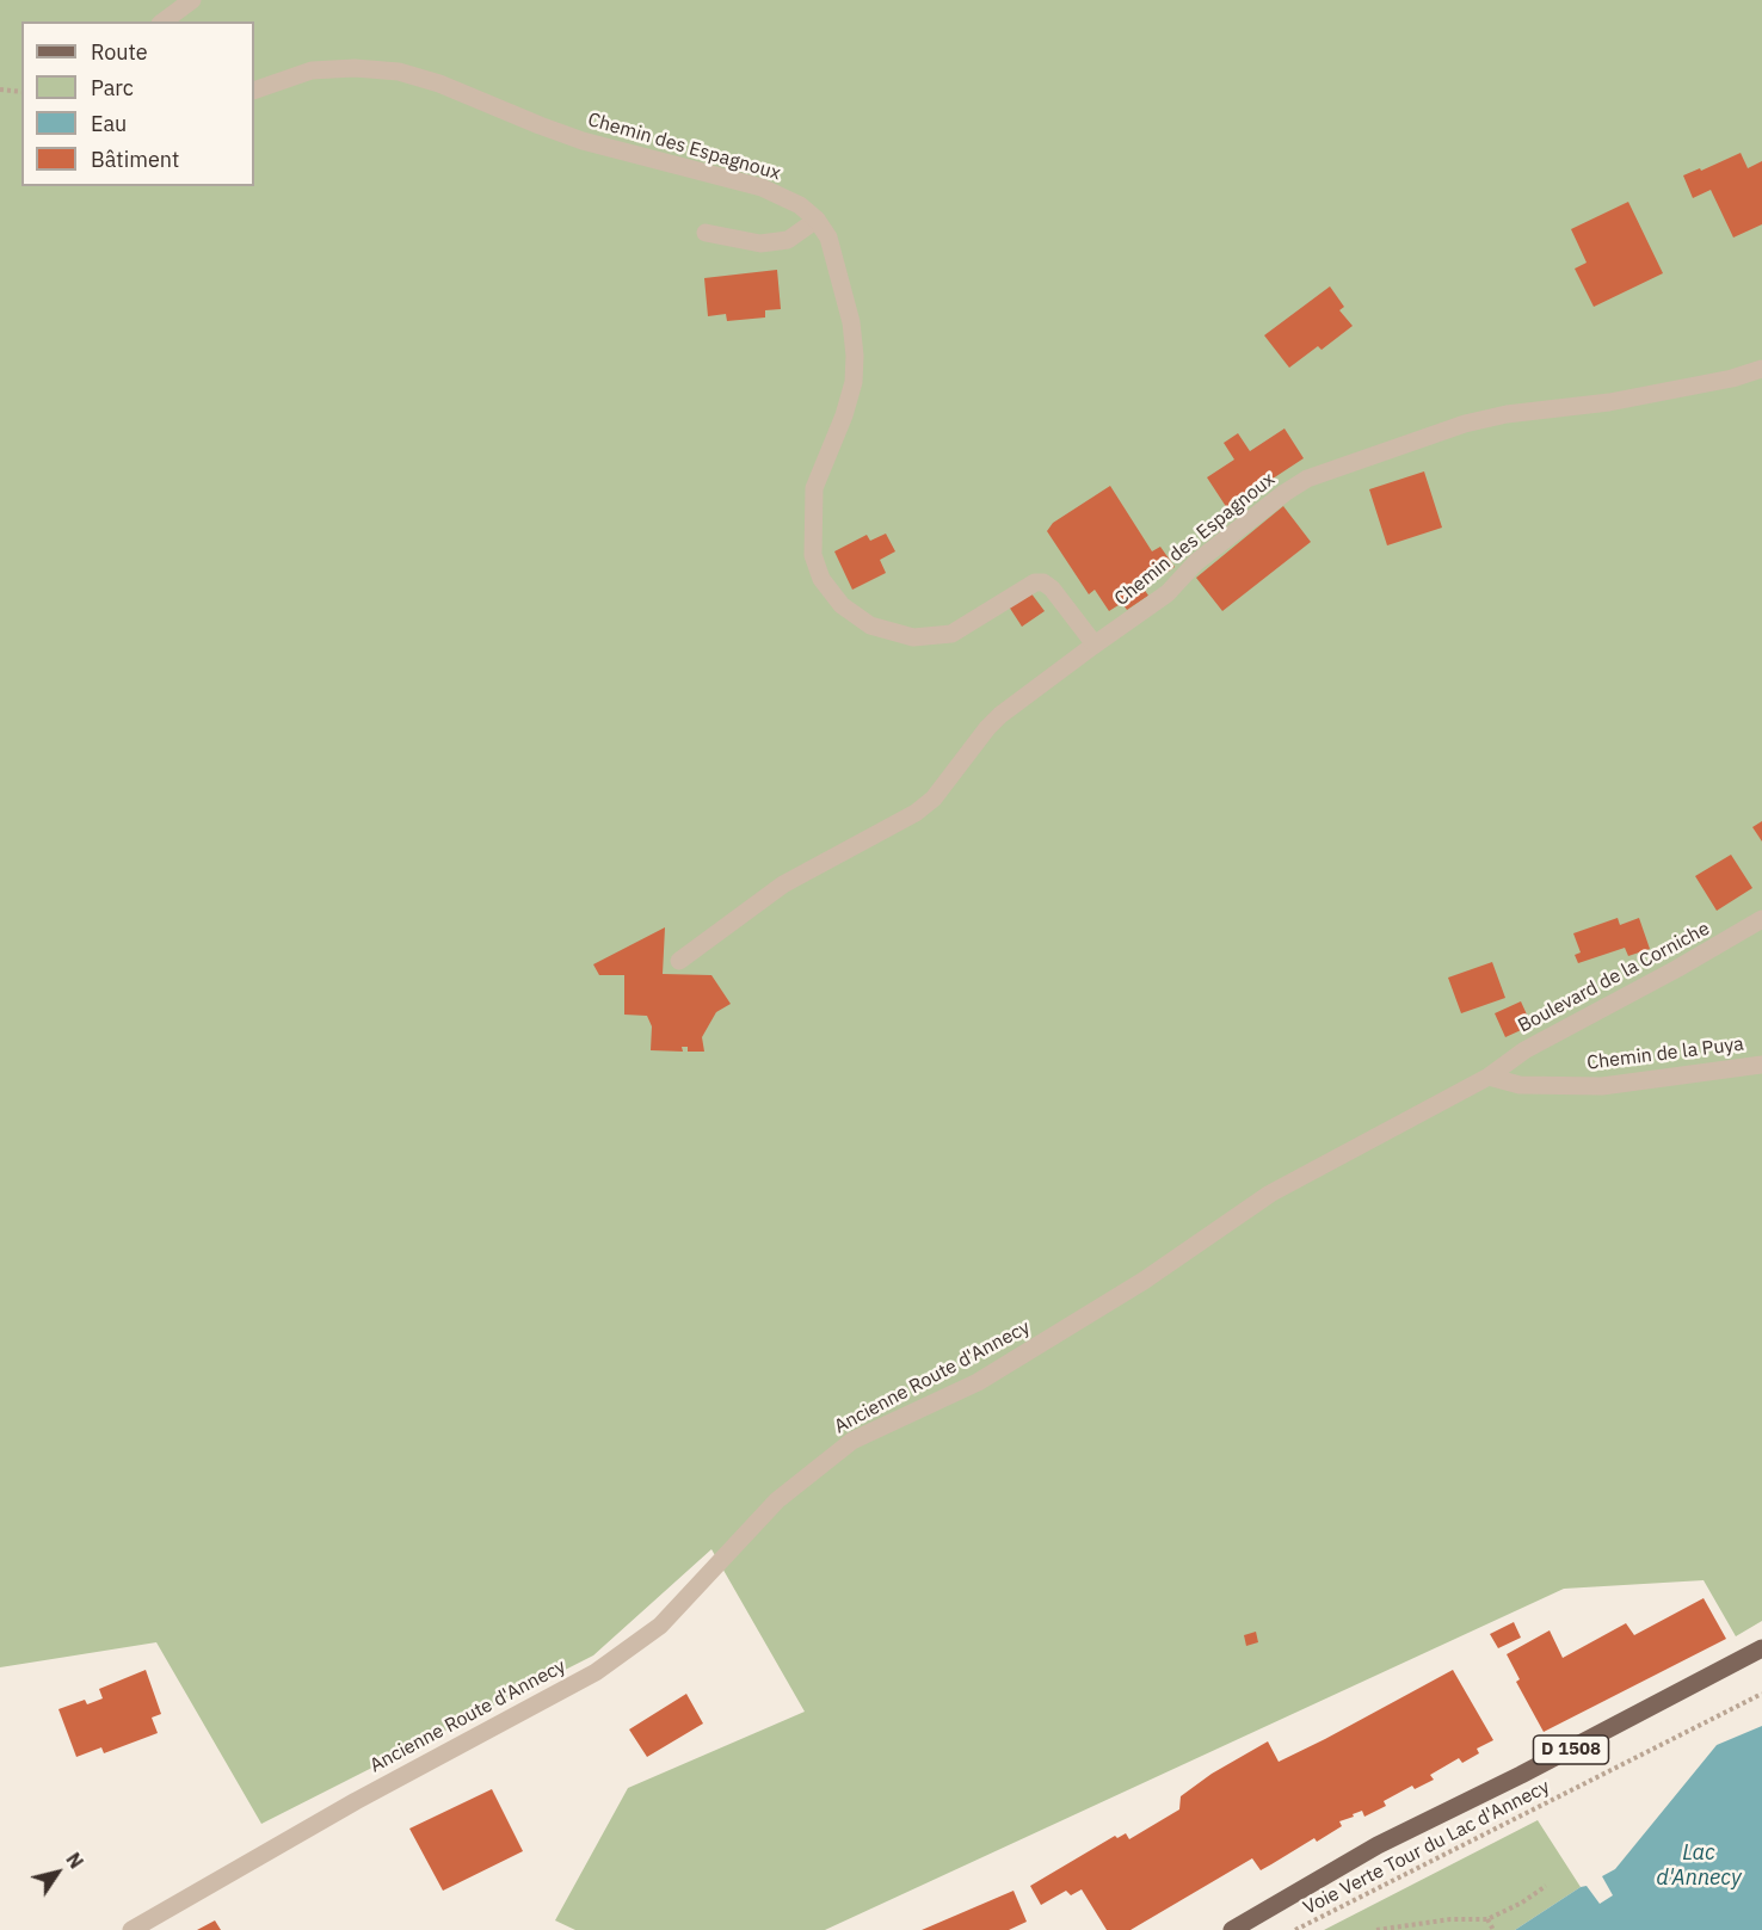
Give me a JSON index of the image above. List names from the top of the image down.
{
  "streets": {
    "main road": ["D 1508"],
    "street": [
      "Chemin des Espagnoux",
      "Boulevard de la Corniche",
      "Chemin de la Puya",
      "Ancienne Route d'Annecy"
    ],
    "path": ["Voie Verte Tour du Lac d'Annecy"]
  },
  "crossings": [
    ["Boulevard de la Corniche", "Chemin de la Puya"],
    ["Boulevard de la Corniche", "Ancienne Route d'Annecy"],
    ["Chemin de la Puya", "Ancienne Route d'Annecy"]
  ],
  "water": ["Lac d'Annecy"],
  "legend": [
    "Route",
    "Parc",
    "Eau",
    "Bâtiment"
  ],
  "north": "top right"
}
